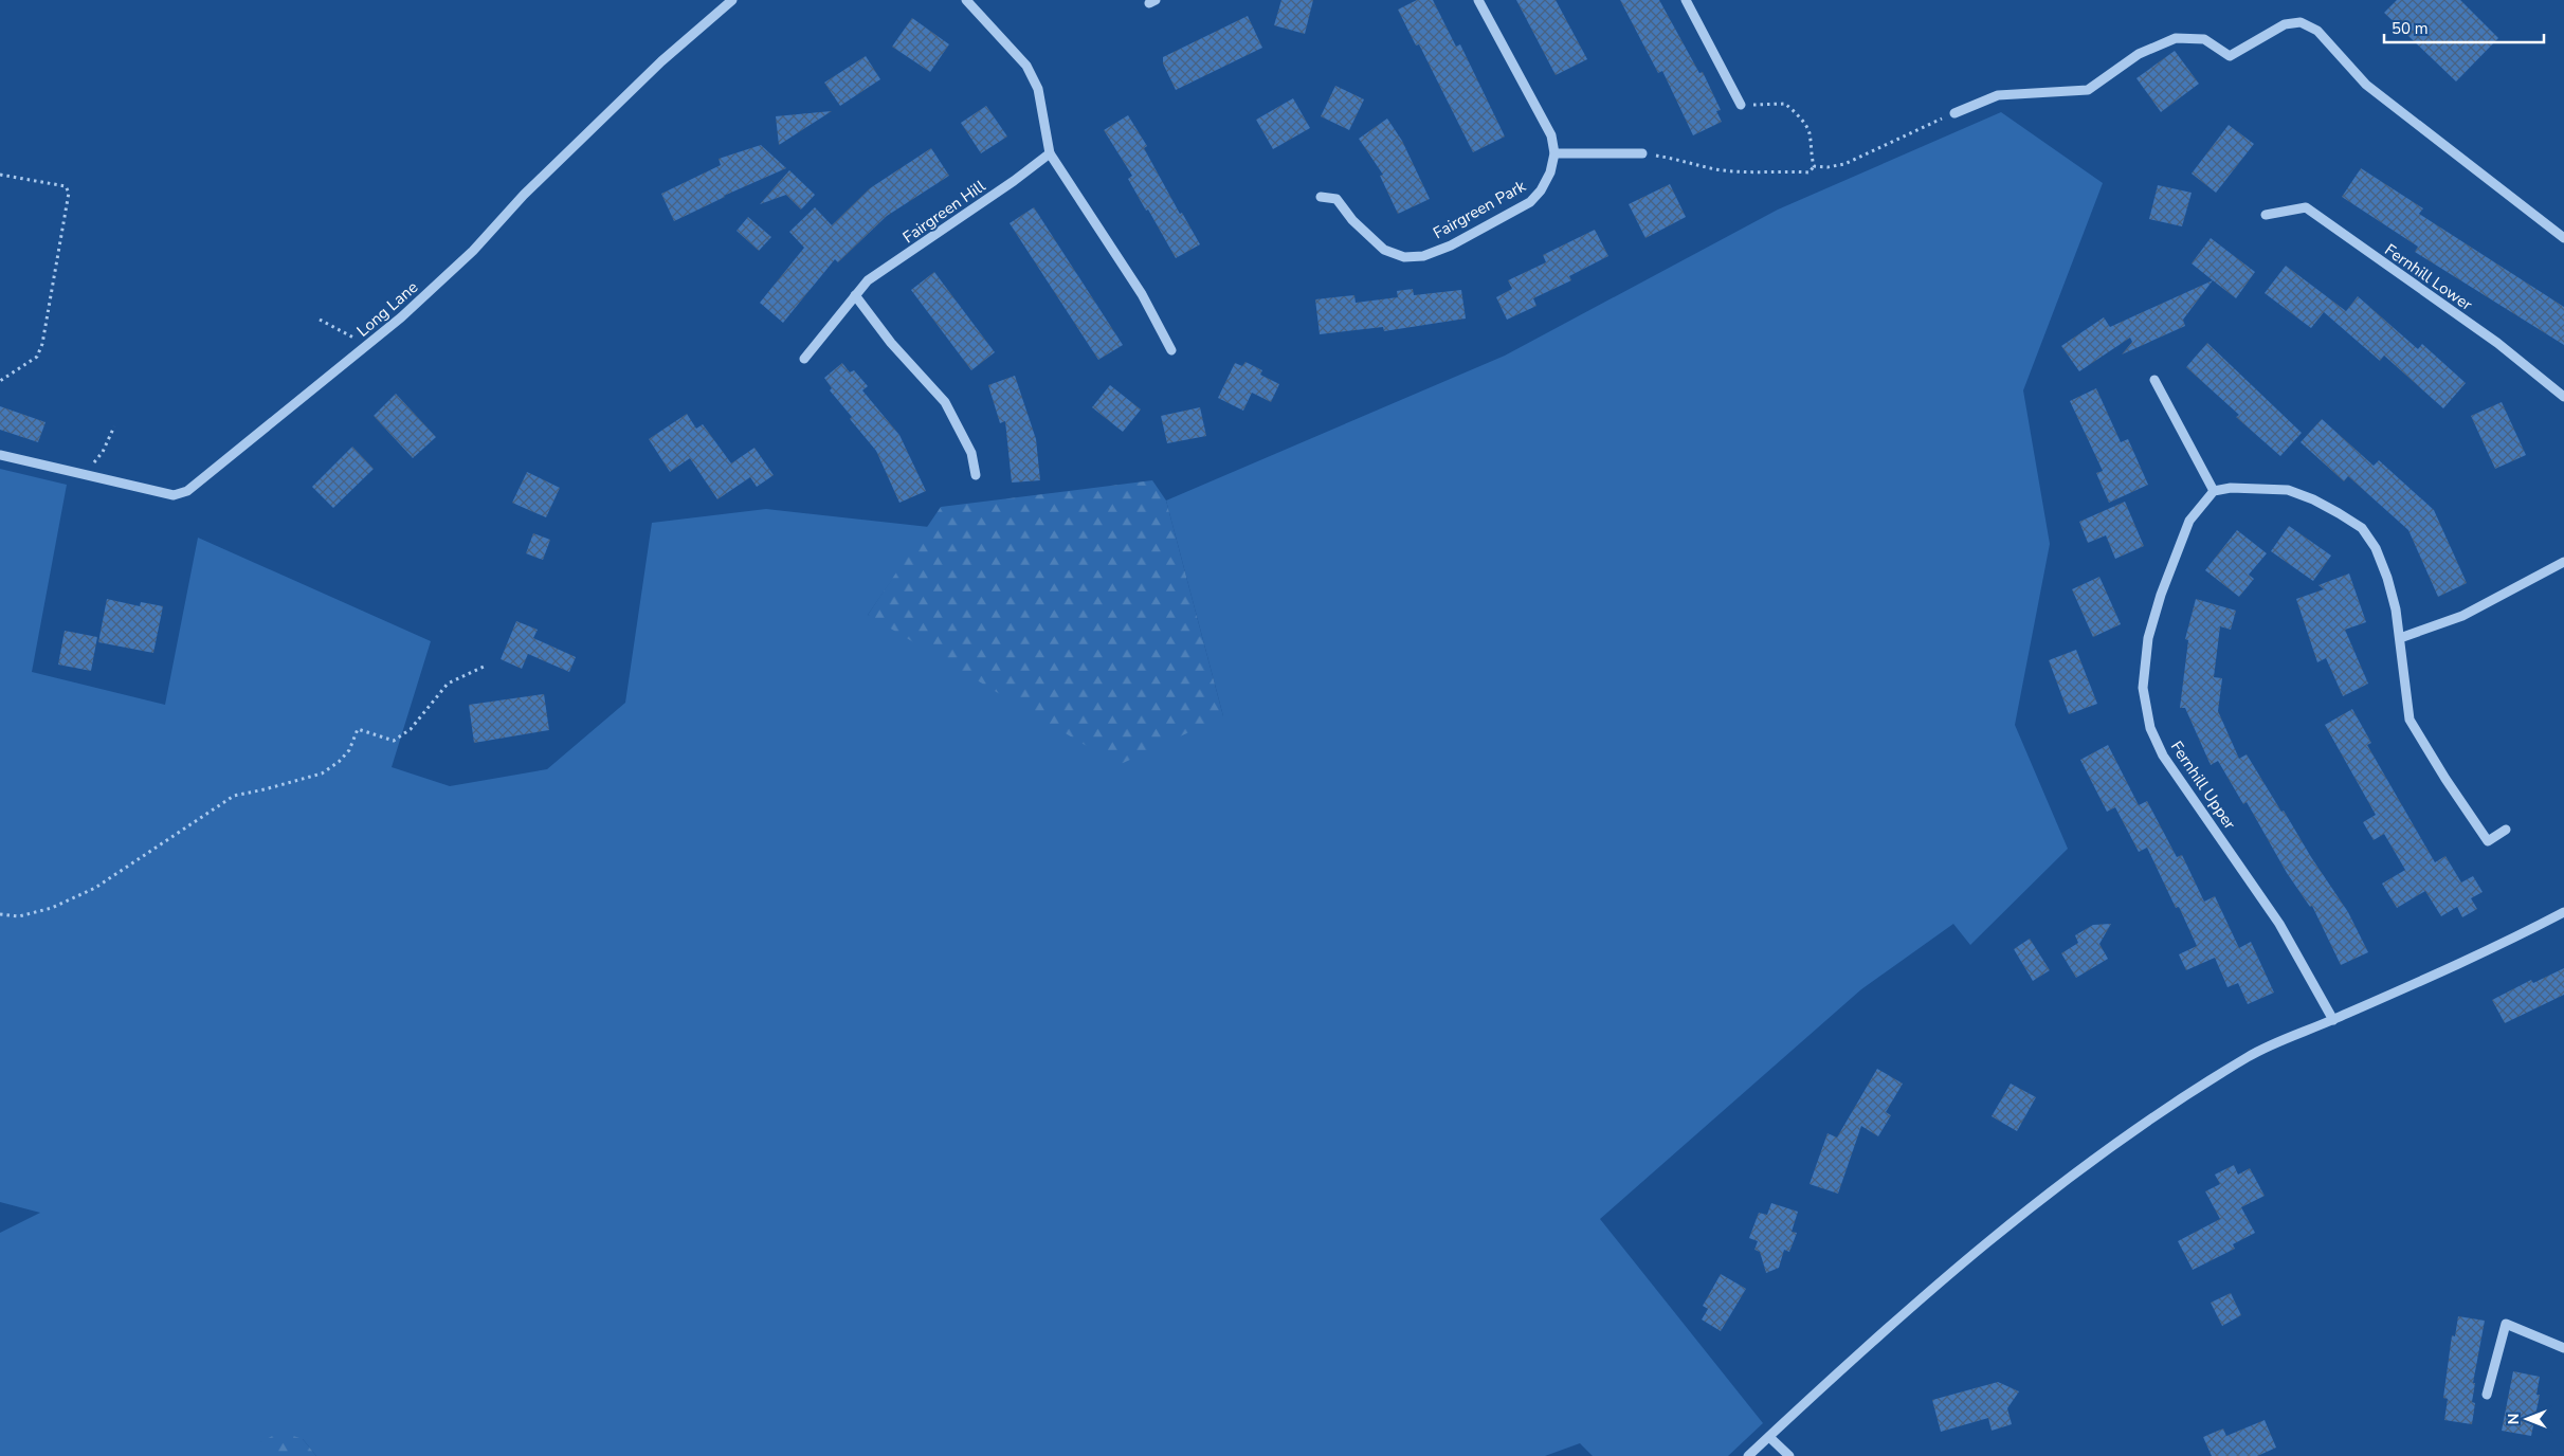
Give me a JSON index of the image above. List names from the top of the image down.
{
  "streets": {
    "street": [
      "Fairgreen Park",
      "Fairgreen Hill",
      "Fernhill Lower",
      "Long Lane",
      "Fernhill Upper"
    ]
  },
  "scale_bar": "50 m",
  "north": "left"
}
